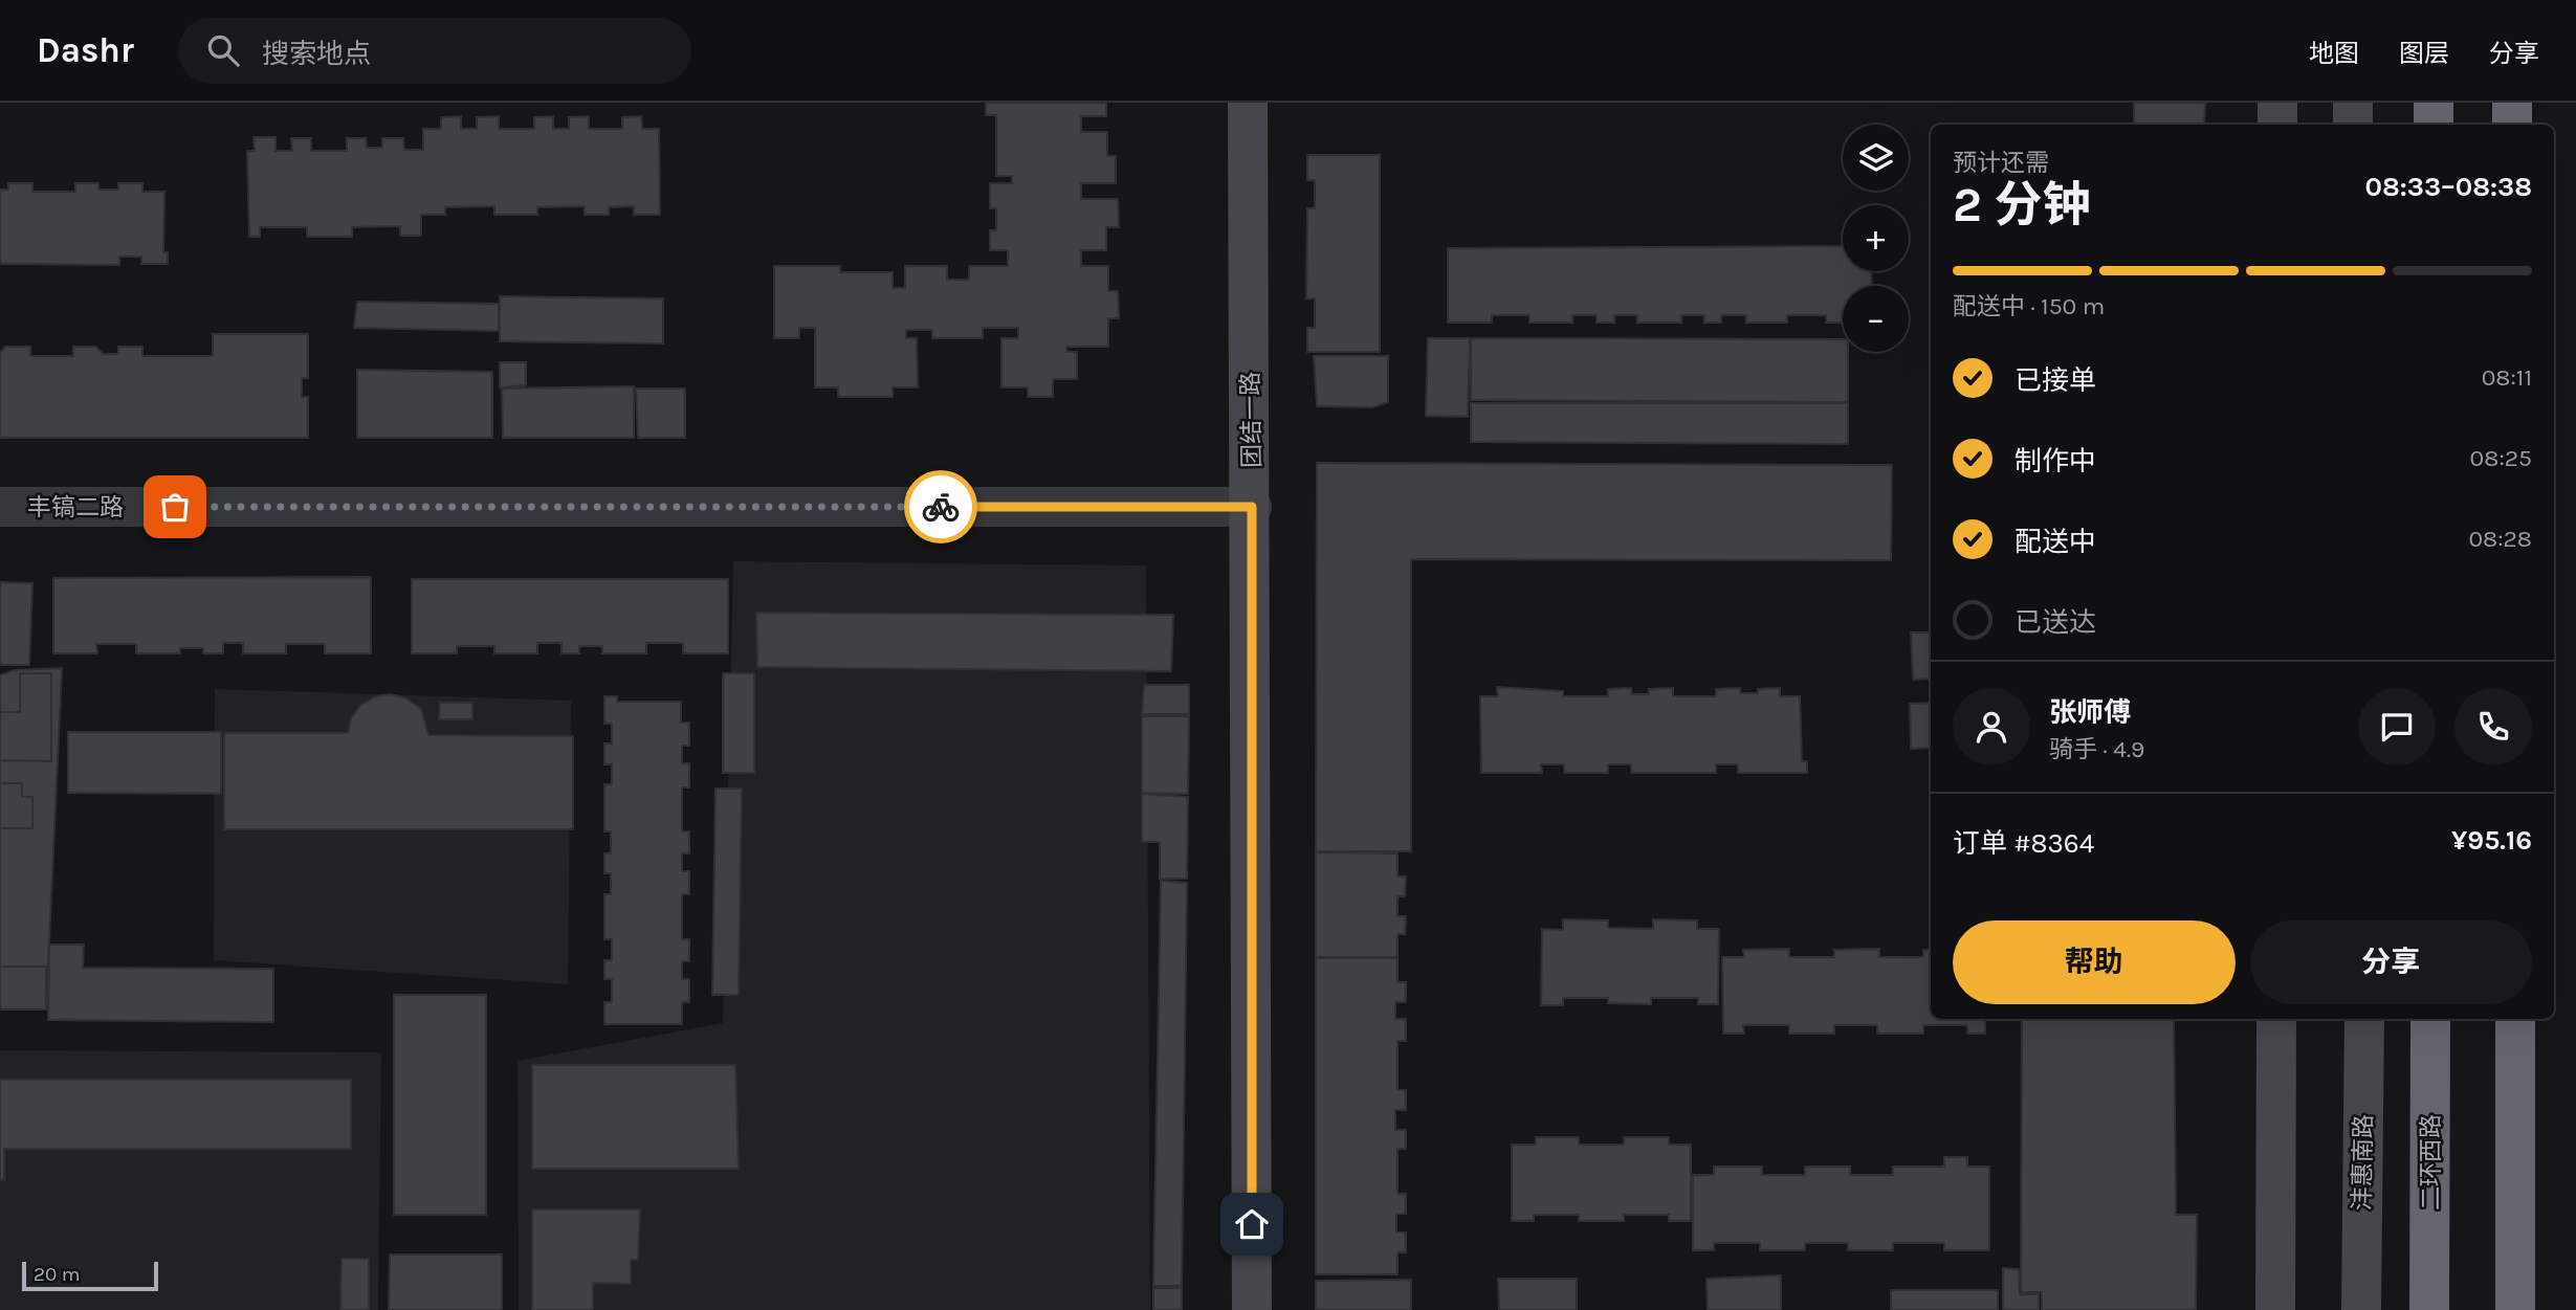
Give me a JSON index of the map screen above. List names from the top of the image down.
{
  "streets": {
    "highway": ["二环西路"],
    "street": ["团结一路", "丰镐二路", "沣惠南路"]
  },
  "crossings": [
    ["团结一路", "丰镐二路"]
  ],
  "scale_bar": "20 m",
  "page": {
    "header": "Dashr",
    "search": "搜索地点",
    "nav": ["地图", "图层", "分享"],
    "map_buttons": ["+", "−"],
    "heading": ["2 分钟", "预计还需", "08:33–08:38"],
    "panel": [
      "张师傅",
      "骑手 · 4.9",
      "订单 #8364",
      "¥95.16"
    ],
    "bar": "配送中 · 150 m",
    "list": [
      ["已接单", "08:11"],
      ["制作中", "08:25"],
      ["配送中", "08:28"],
      "已送达"
    ],
    "buttons": ["帮助", "分享"],
    "scale": "20 m"
  }
}
